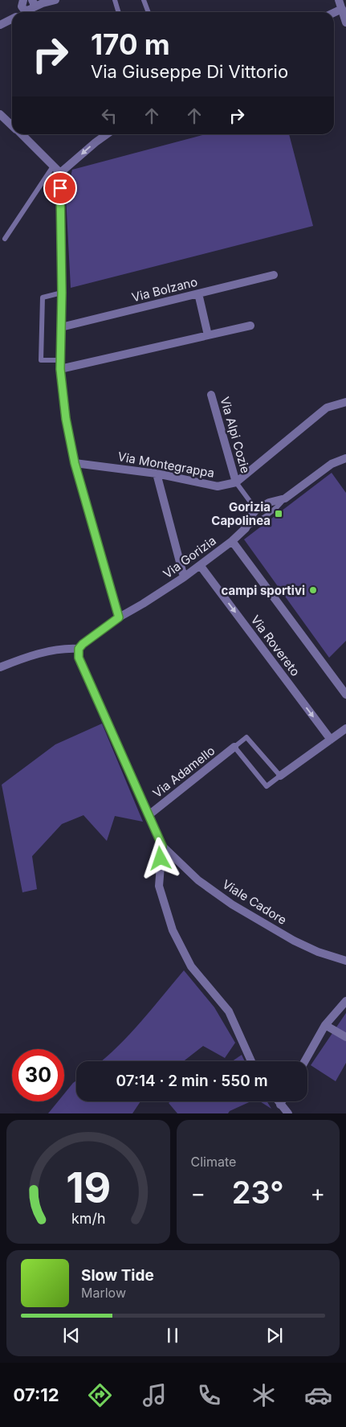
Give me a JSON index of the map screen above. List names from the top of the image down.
{
  "streets": {
    "street": [
      "Via Bolzano",
      "Via Alpi Cozie",
      "Via Montegrappa",
      "Via Gorizia",
      "Via Rovereto",
      "Via Adamello",
      "Viale Cadore"
    ]
  },
  "crossings": [
    ["Via Alpi Cozie", "Via Montegrappa"],
    ["Via Gorizia", "Via Rovereto"]
  ],
  "places": {
    "transit": ["Gorizia Capolinea"],
    "other": ["campi sportivi"]
  },
  "page": {
    "turn": ["170 m", "Via Giuseppe Di Vittorio"],
    "limit": "30",
    "trip": "07:14 · 2 min · 550 m",
    "tile": "Climate",
    "heat": ["−", "23°", "+"],
    "song": ["Slow Tide", "Marlow"],
    "tabs": "07:12",
    "gauge": ["19", "km/h"]
  }
}
